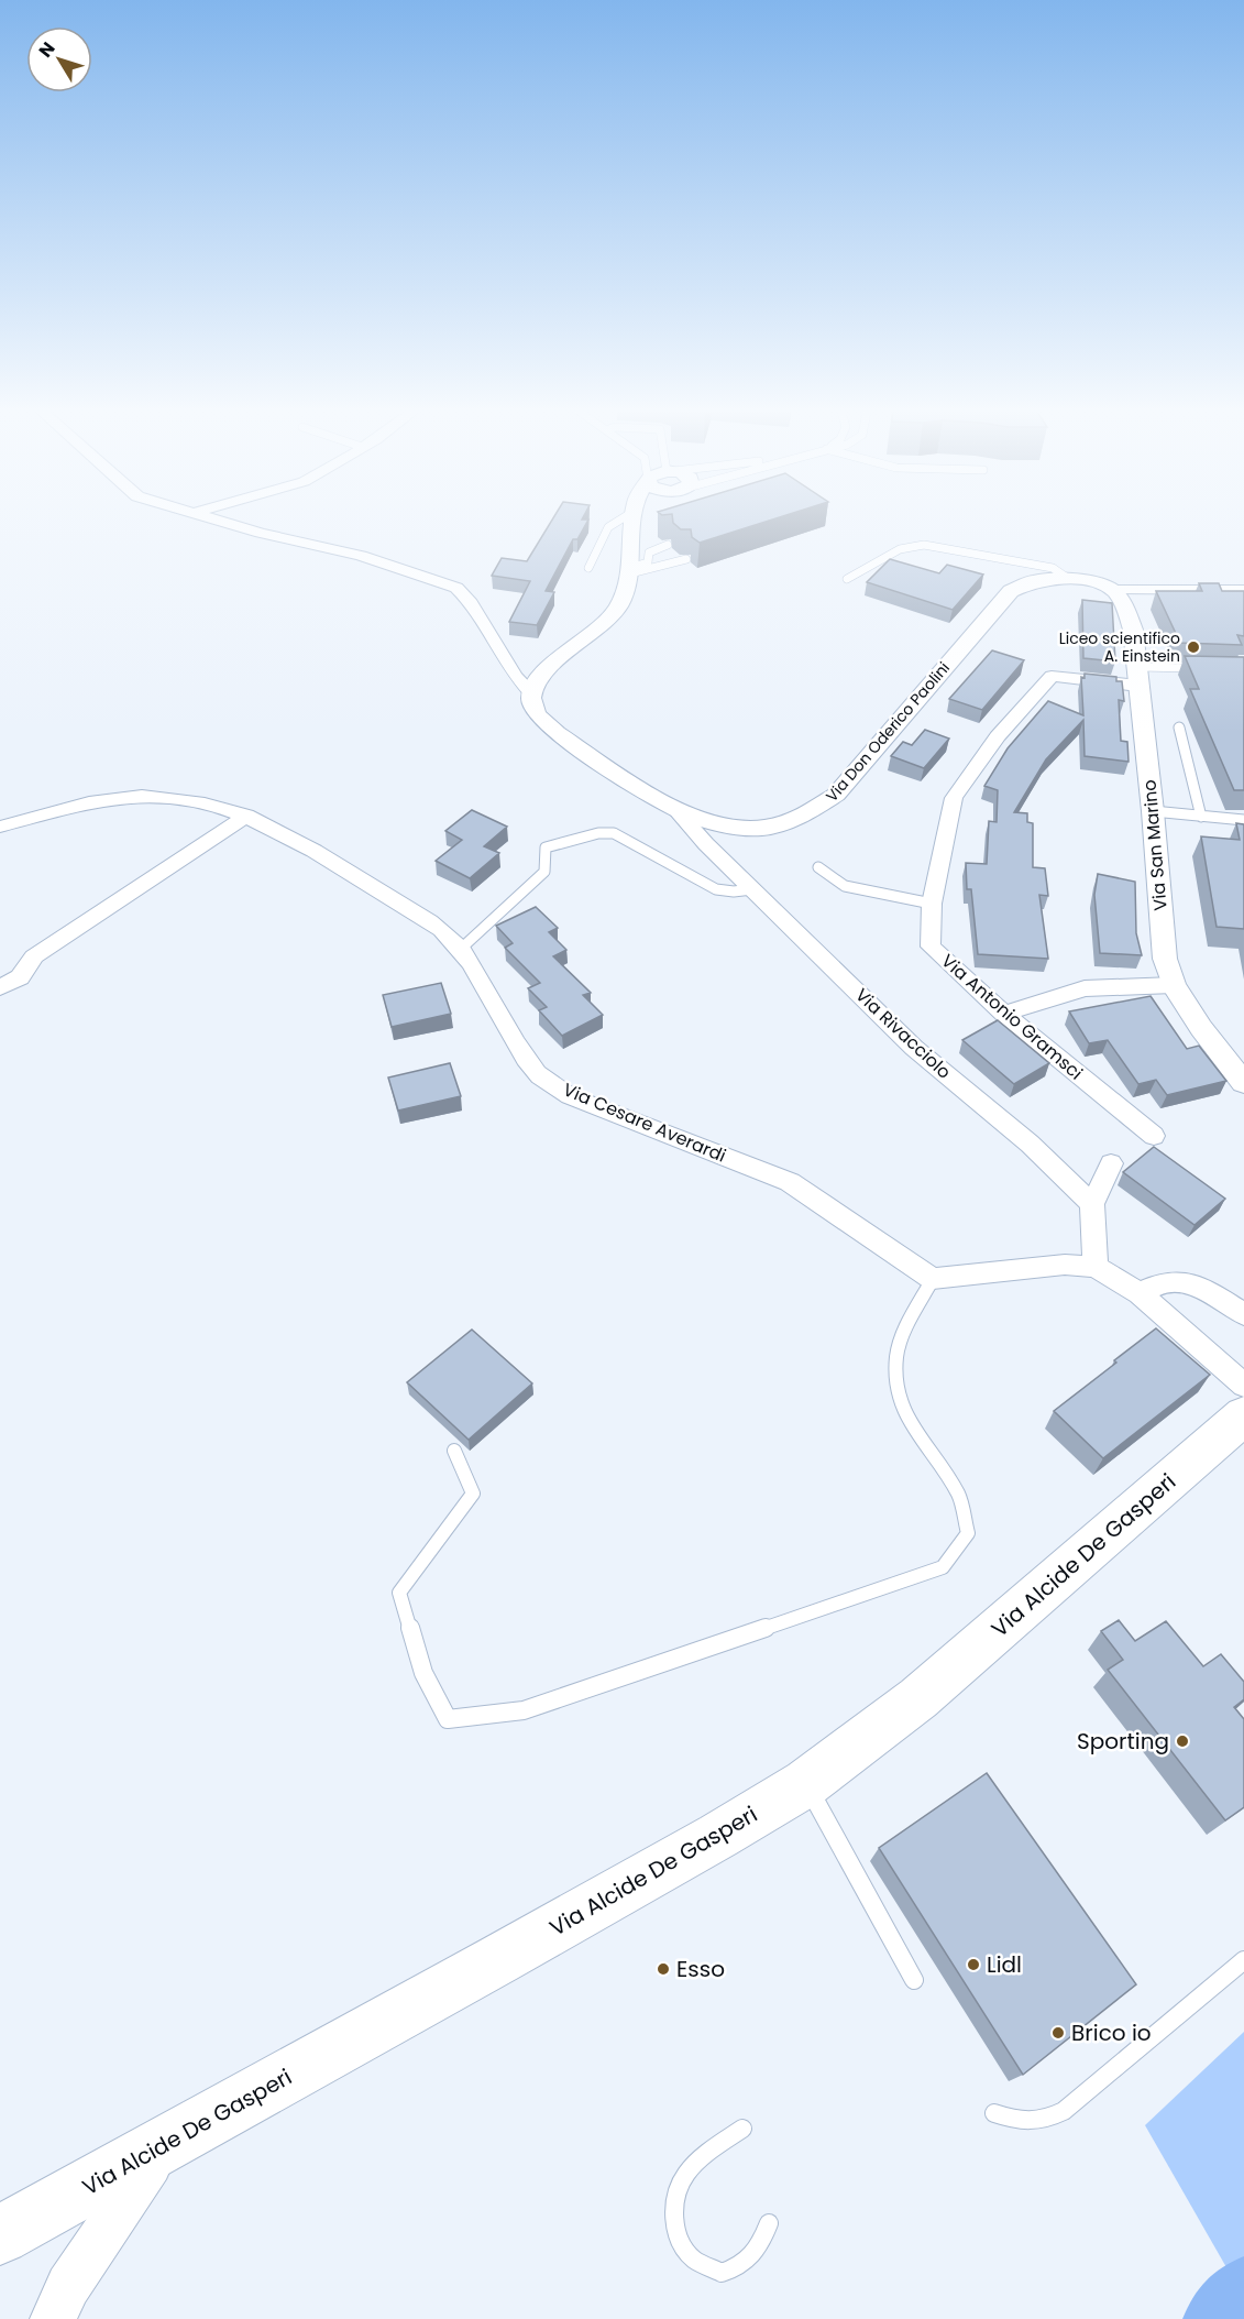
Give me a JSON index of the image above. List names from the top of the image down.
{
  "streets": {
    "main road": ["Via Alcide De Gasperi"],
    "street": [
      "Via Don Oderico Paolini",
      "Via San Marino",
      "Via Antonio Gramsci",
      "Via Rivacciolo",
      "Via Cesare Averardi"
    ]
  },
  "crossings": [
    ["Via Don Oderico Paolini", "Via San Marino"],
    ["Via Don Oderico Paolini", "Via Rivacciolo"],
    ["Via San Marino", "Via Antonio Gramsci"]
  ],
  "places": [
    "Liceo scientifico A. Einstein",
    "Sporting",
    "Lidl",
    "Esso",
    "Brico io"
  ],
  "north": "top left"
}
